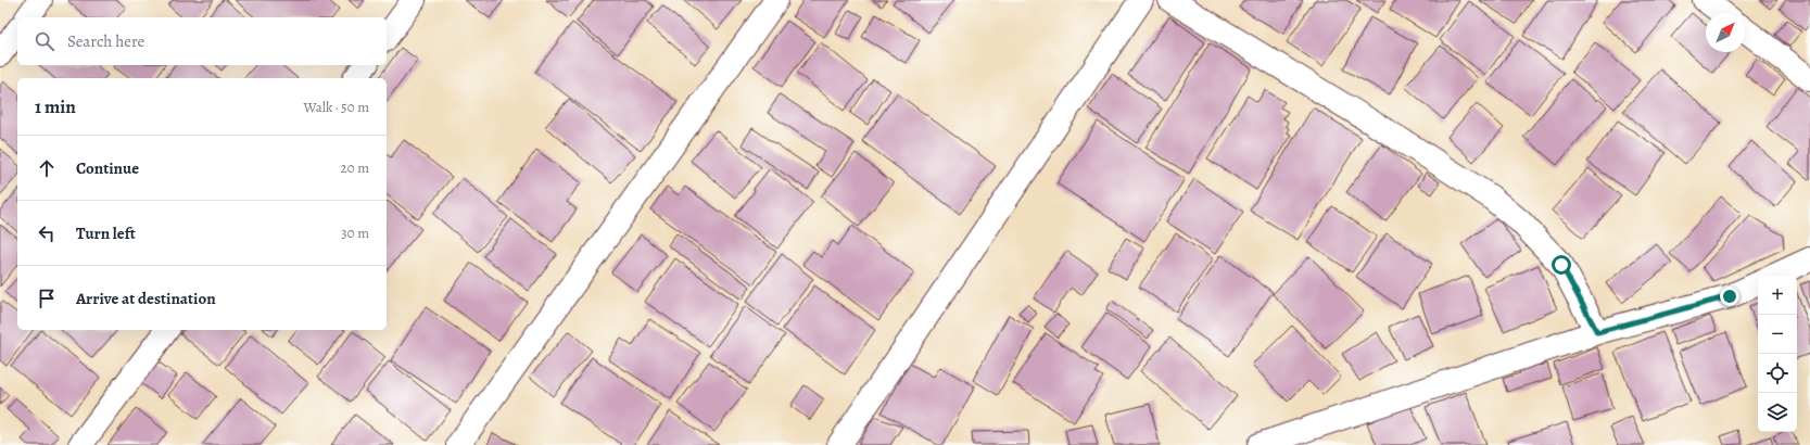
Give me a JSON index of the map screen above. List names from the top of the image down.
{
  "north": "top right",
  "page": {
    "search": "Search here",
    "heading": ["1 min", "Walk · 50 m"],
    "list": [
      ["Continue", "20 m"],
      ["Turn left", "30 m"],
      "Arrive at destination"
    ],
    "map_buttons": ["+", "−"]
  }
}
